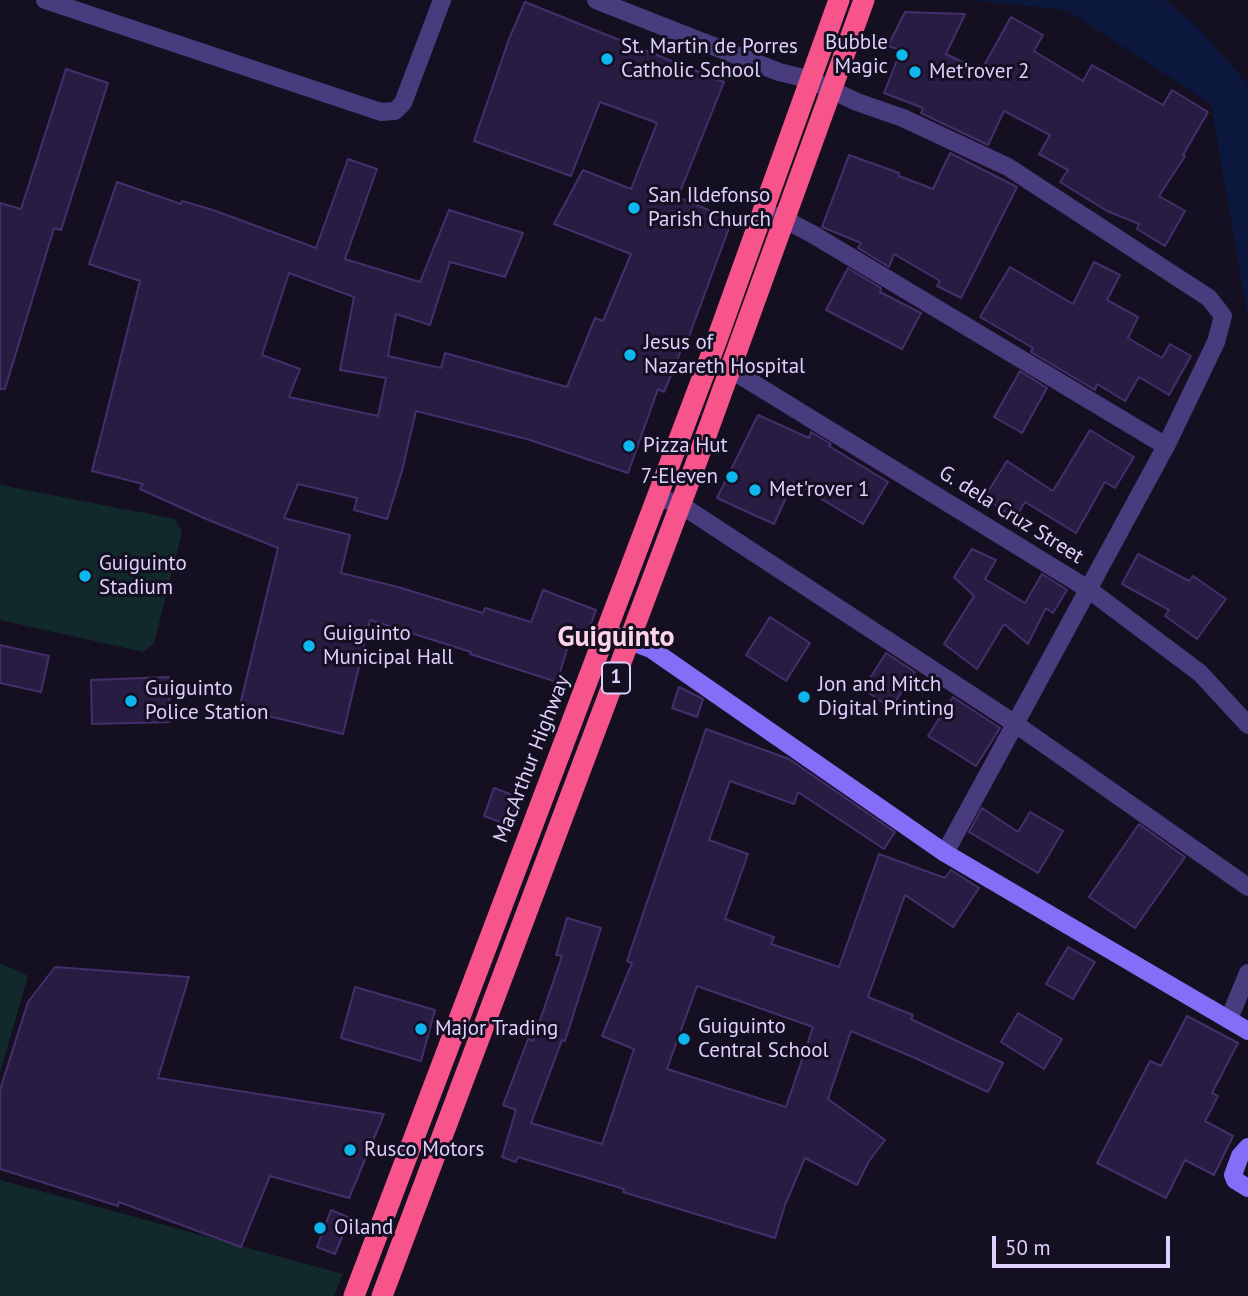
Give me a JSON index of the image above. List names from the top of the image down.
{
  "streets": {
    "highway": ["1", "MacArthur Highway"],
    "street": ["G. dela Cruz Street"]
  },
  "crossings": [
    ["G. dela Cruz Street", "1"]
  ],
  "districts": ["Guiguinto"],
  "places": [
    "Bubble Magic",
    "St. Martin de Porres Catholic School",
    "Met'rover 2",
    "San Ildefonso Parish Church",
    "Jesus of Nazareth Hospital",
    "Pizza Hut",
    "7-Eleven",
    "Met'rover 1",
    "Guiguinto Stadium",
    "Guiguinto Municipal Hall",
    "Jon and Mitch Digital Printing",
    "Guiguinto Police Station",
    "Major Trading",
    "Guiguinto Central School",
    "Rusco Motors",
    "Oiland"
  ],
  "scale_bar": "50 m"
}
